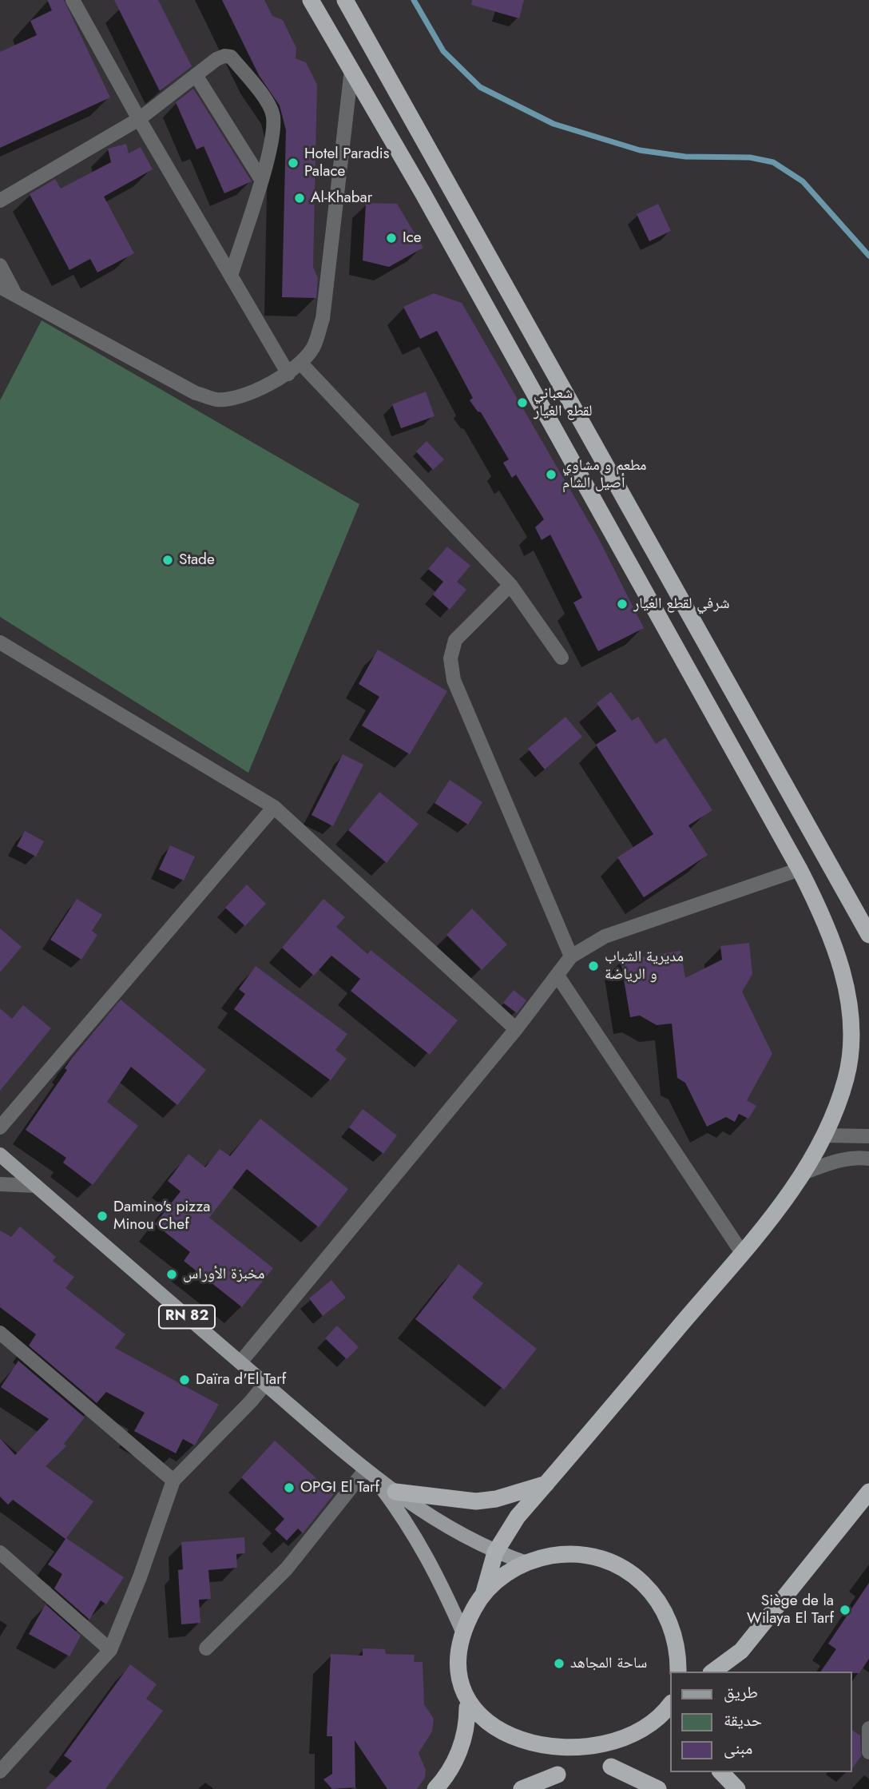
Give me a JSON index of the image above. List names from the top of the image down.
{
  "streets": {
    "main road": ["RN 82"]
  },
  "places": [
    "Hotel Paradis Palace",
    "Al-Khabar",
    "Ice",
    "شعباني لقطع الغيار",
    "مطعم و مشاوي أصيل الشام",
    "Stade",
    "شرفي لقطع الغيار",
    "مديرية الشباب و الرياضة",
    "Damino's pizza Minou Chef",
    "مخبزة الأوراس",
    "Daïra d'El Tarf",
    "OPGI El Tarf",
    "Siège de la Wilaya El Tarf",
    "ساحة المجاهد"
  ],
  "legend": ["طريق", "حديقة", "مبنى"]
}
